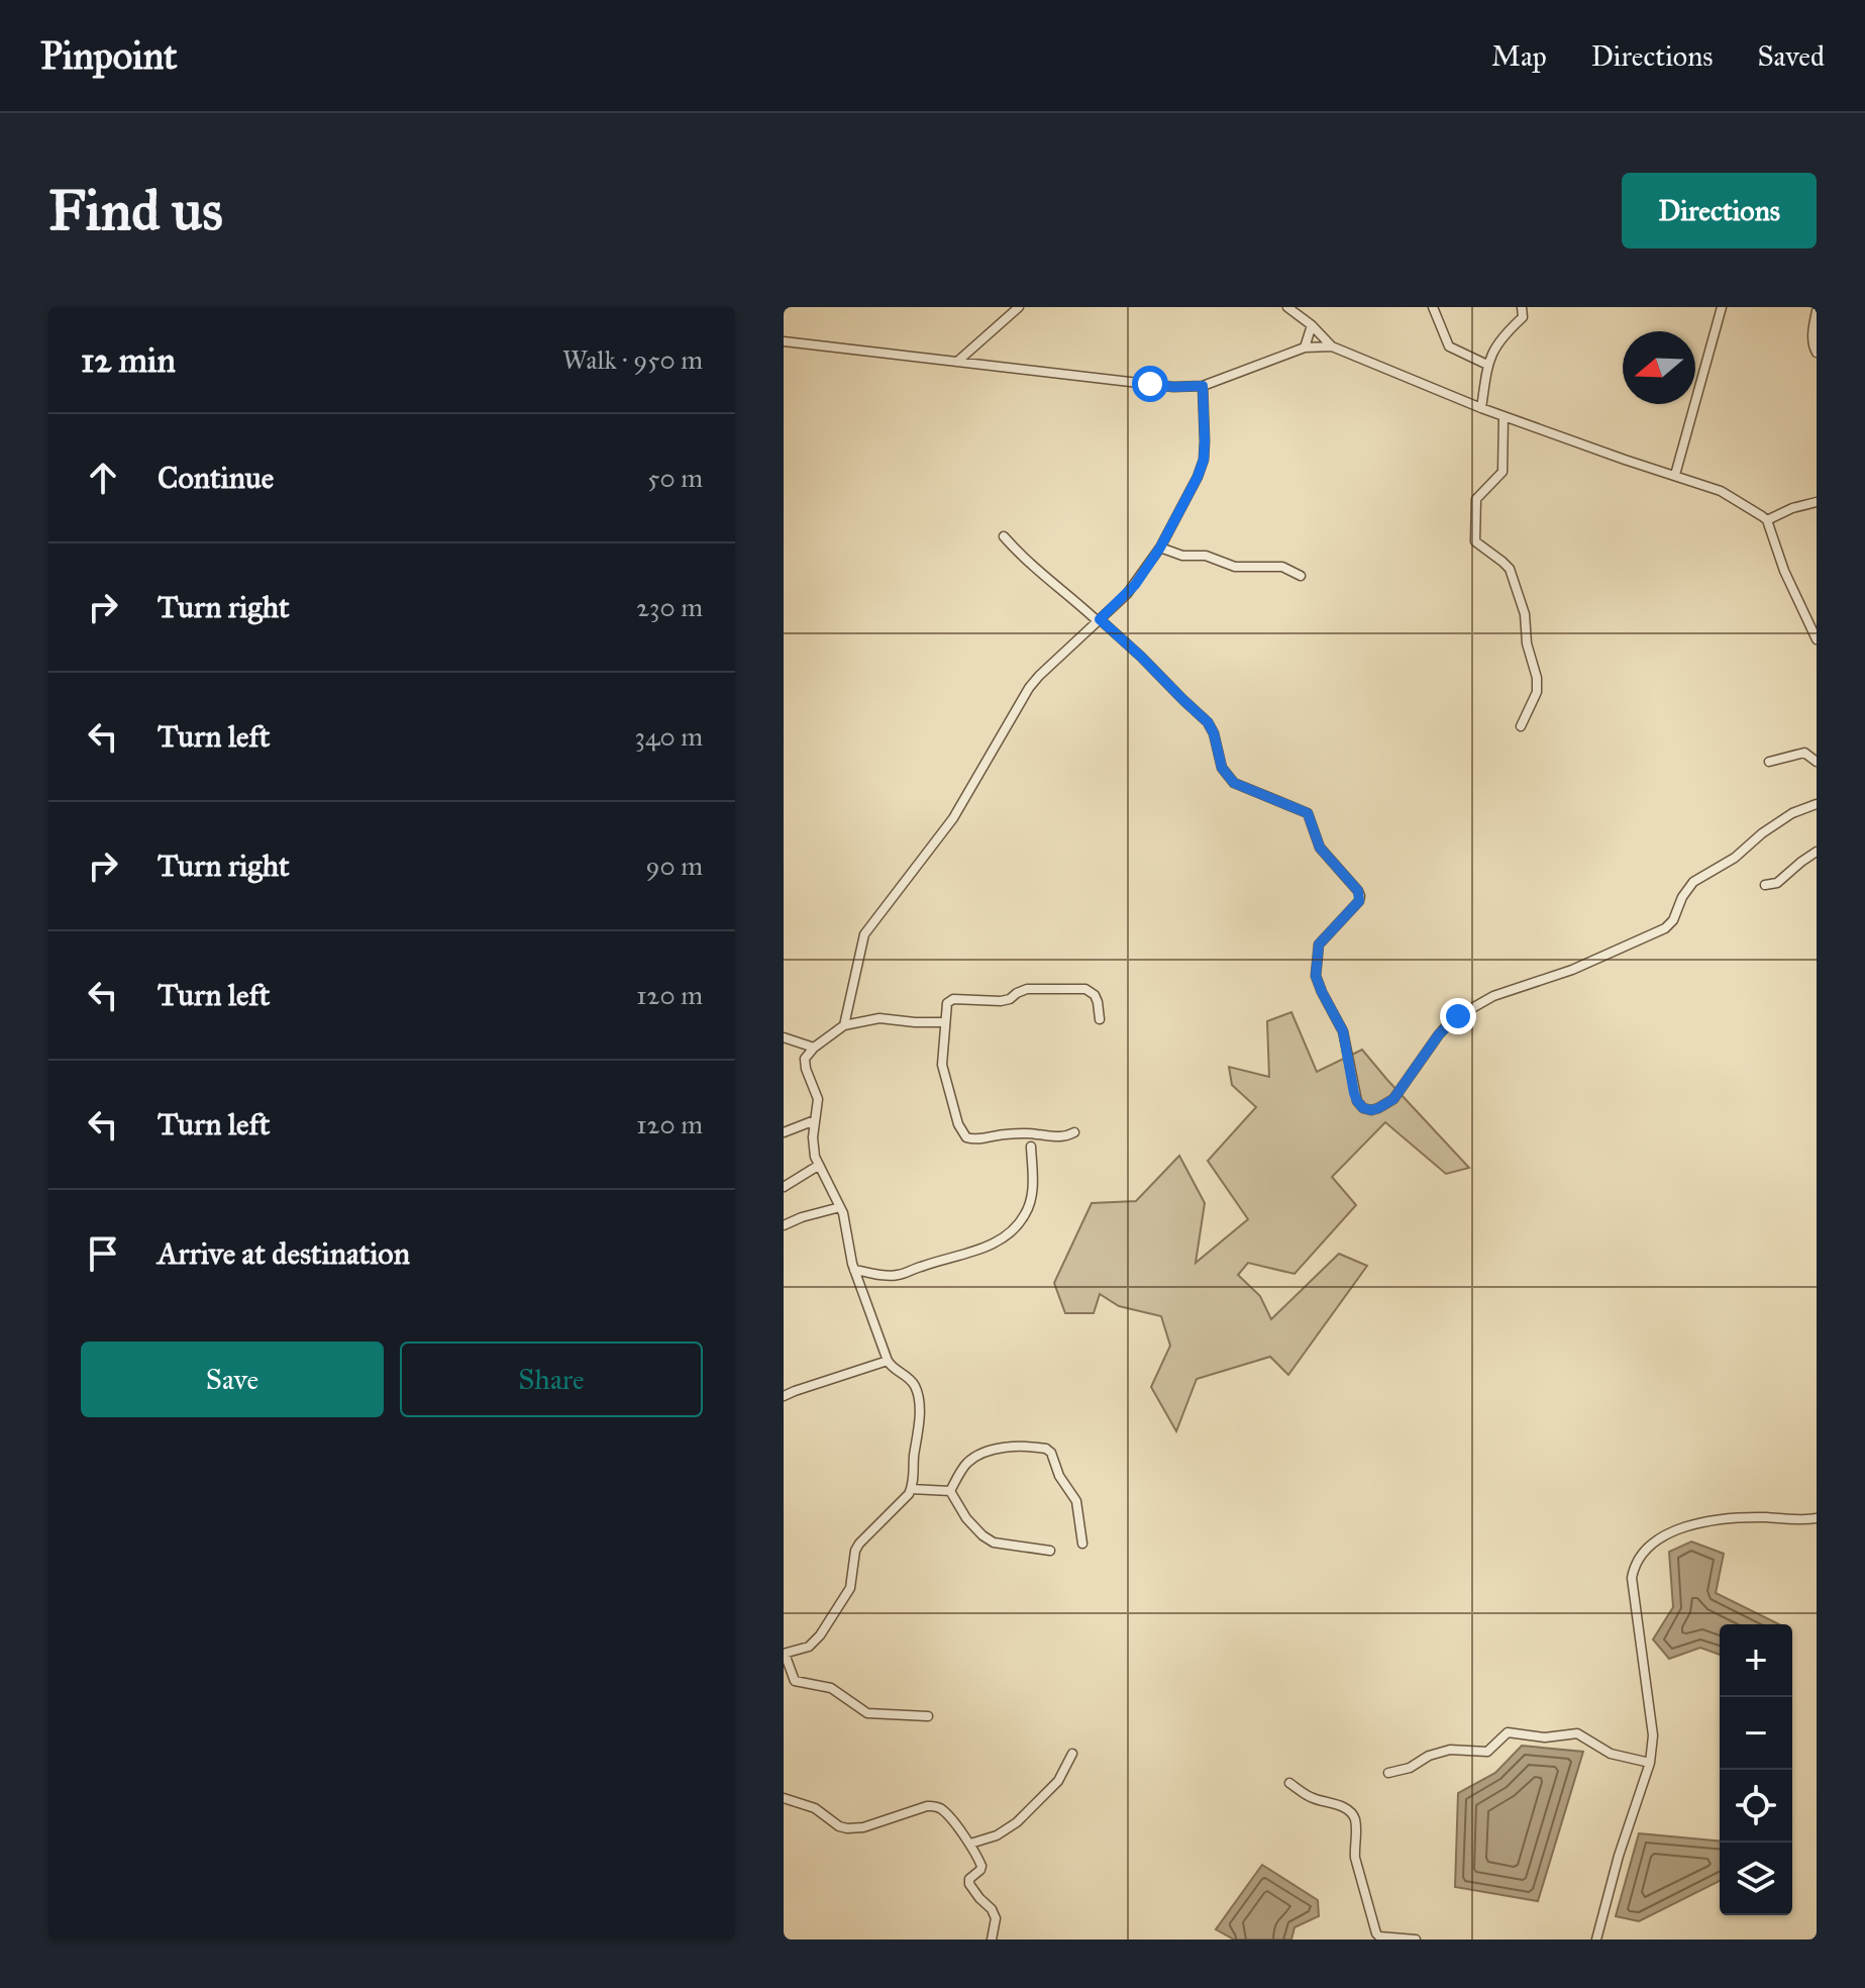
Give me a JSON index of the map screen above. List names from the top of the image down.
{
  "north": "left",
  "page": {
    "header": "Pinpoint",
    "nav": ["Map", "Directions", "Saved"],
    "buttons": [
      "Directions",
      ["Save", "Share"]
    ],
    "title": "Find us",
    "heading": ["12 min", "Walk · 950 m"],
    "list": [
      ["Continue", "50 m"],
      ["Turn right", "230 m"],
      ["Turn left", "340 m"],
      ["Turn right", "90 m"],
      ["Turn left", "120 m"],
      ["Turn left", "120 m"],
      "Arrive at destination"
    ],
    "map_buttons": ["+", "−"]
  }
}
